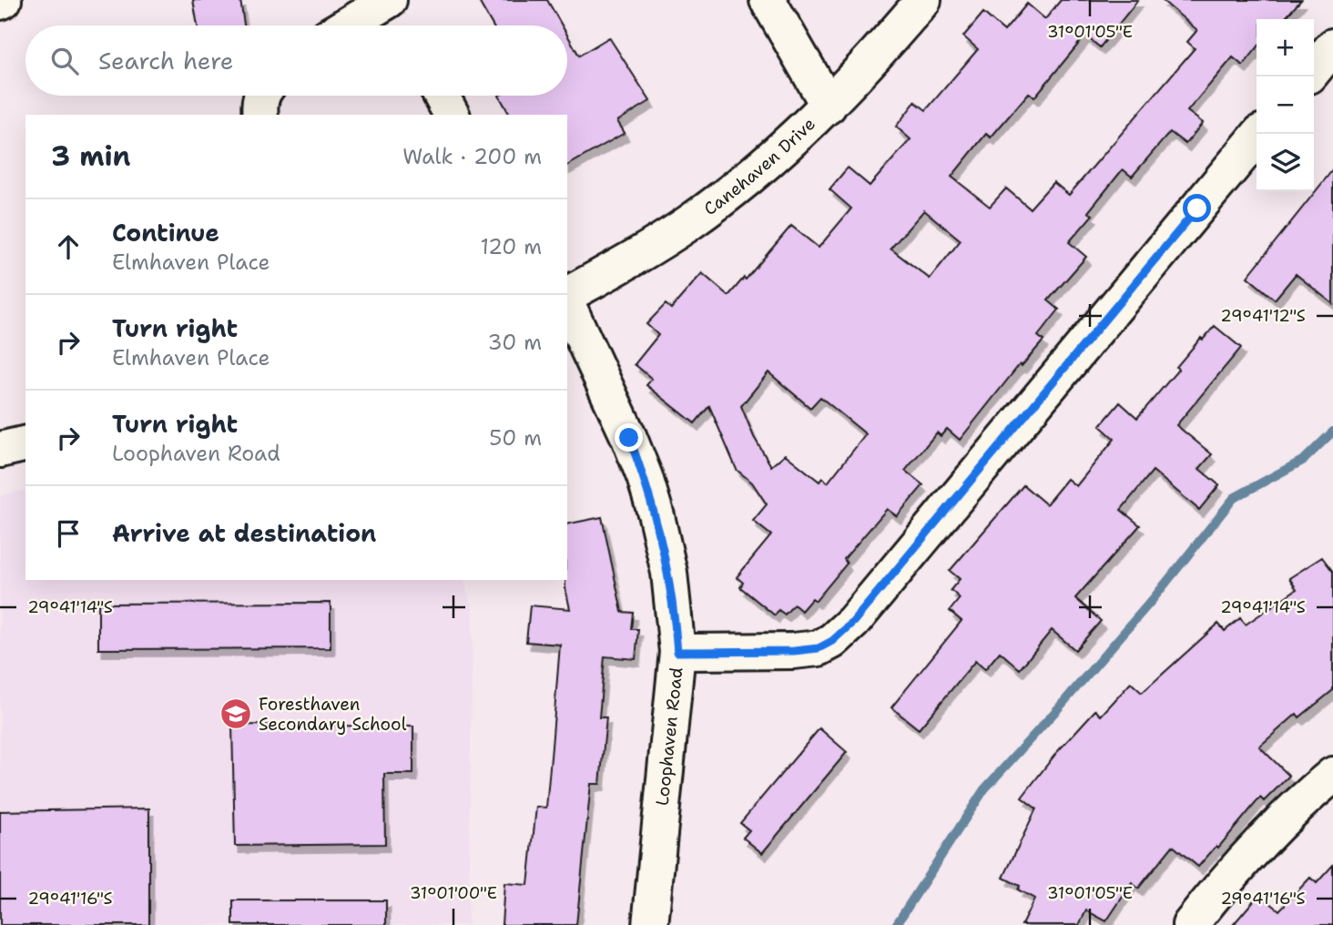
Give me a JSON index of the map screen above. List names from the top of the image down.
{
  "streets": {
    "street": ["Canehaven Drive", "Loophaven Road"]
  },
  "places": {
    "school or university": ["Foresthaven Secondary School"]
  },
  "page": {
    "map_buttons": ["+", "−"],
    "search": "Search here",
    "heading": ["3 min", "Walk · 200 m"],
    "list": [
      ["Continue", "Elmhaven Place", "120 m"],
      ["Turn right", "Elmhaven Place", "30 m"],
      ["Turn right", "Loophaven Road", "50 m"],
      "Arrive at destination"
    ]
  },
  "coordinates": [
    "31°01'05\"E",
    "29°41'12\"S",
    "29°41'14\"S",
    "31°01'00\"E",
    "29°41'16\"S"
  ]
}
